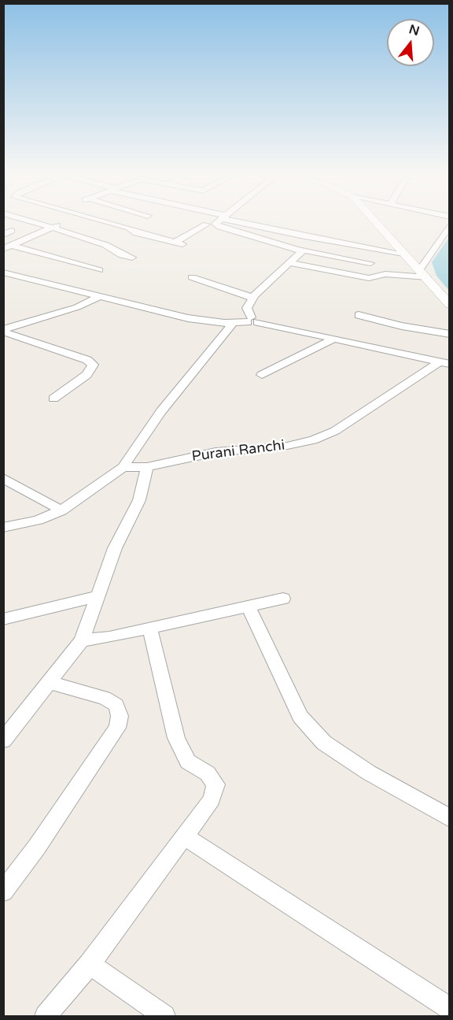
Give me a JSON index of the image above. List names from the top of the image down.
{
  "streets": {
    "street": ["Purani Ranchi"]
  },
  "north": "top"
}
